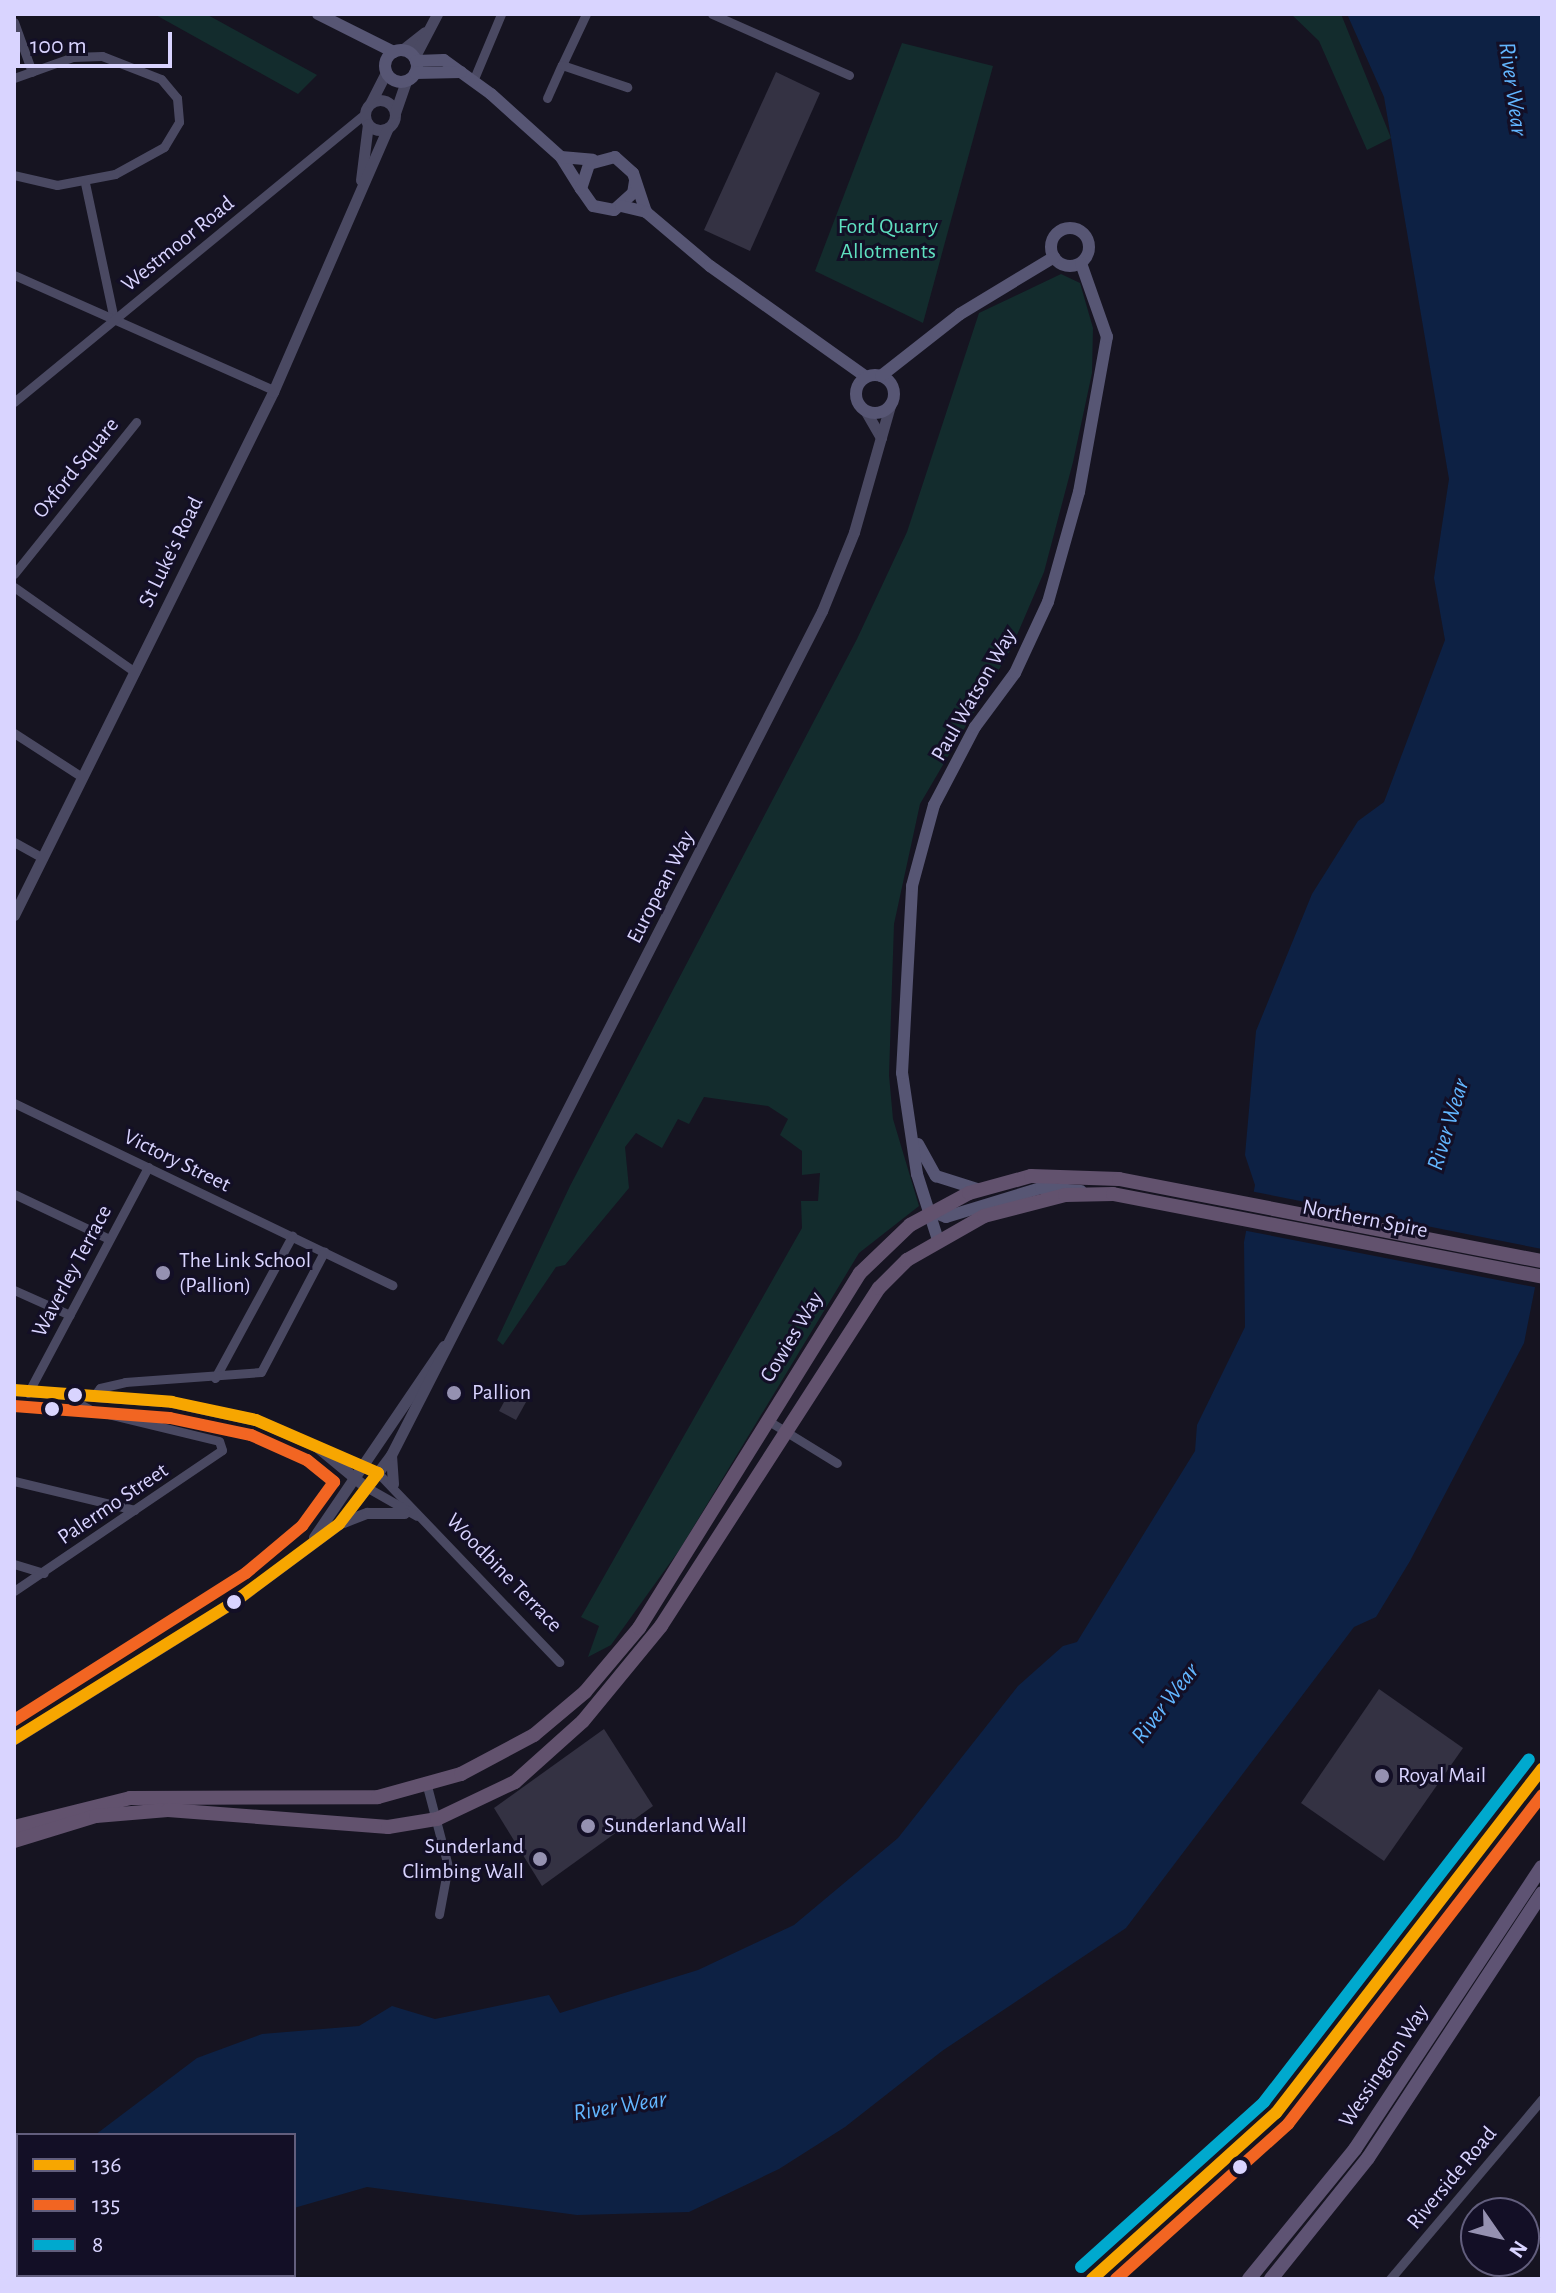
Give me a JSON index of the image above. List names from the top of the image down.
{
  "streets": {
    "highway": ["Northern Spire", "Cowies Way"],
    "main road": ["Paul Watson Way", "Wessington Way"],
    "street": [
      "Westmoor Road",
      "Oxford Square",
      "St Luke's Road",
      "European Way",
      "Victory Street",
      "Waverley Terrace",
      "Palermo Street",
      "Woodbine Terrace",
      "Riverside Road"
    ]
  },
  "crossings": [
    ["Westmoor Road", "St Luke's Road"],
    ["Paul Watson Way", "Cowies Way"],
    ["European Way", "Woodbine Terrace"],
    ["Victory Street", "Waverley Terrace"],
    ["Northern Spire", "Cowies Way"]
  ],
  "water": ["River Wear"],
  "parks": ["Ford Quarry Allotments"],
  "places": [
    "The Link School (Pallion)",
    "Pallion",
    "Royal Mail",
    "Sunderland Wall",
    "Sunderland Climbing Wall"
  ],
  "lines": ["transit line 136", "transit line 135", "transit line 8"],
  "legend": ["136", "135", "8"],
  "scale_bar": "100 m",
  "north": "bottom right"
}
